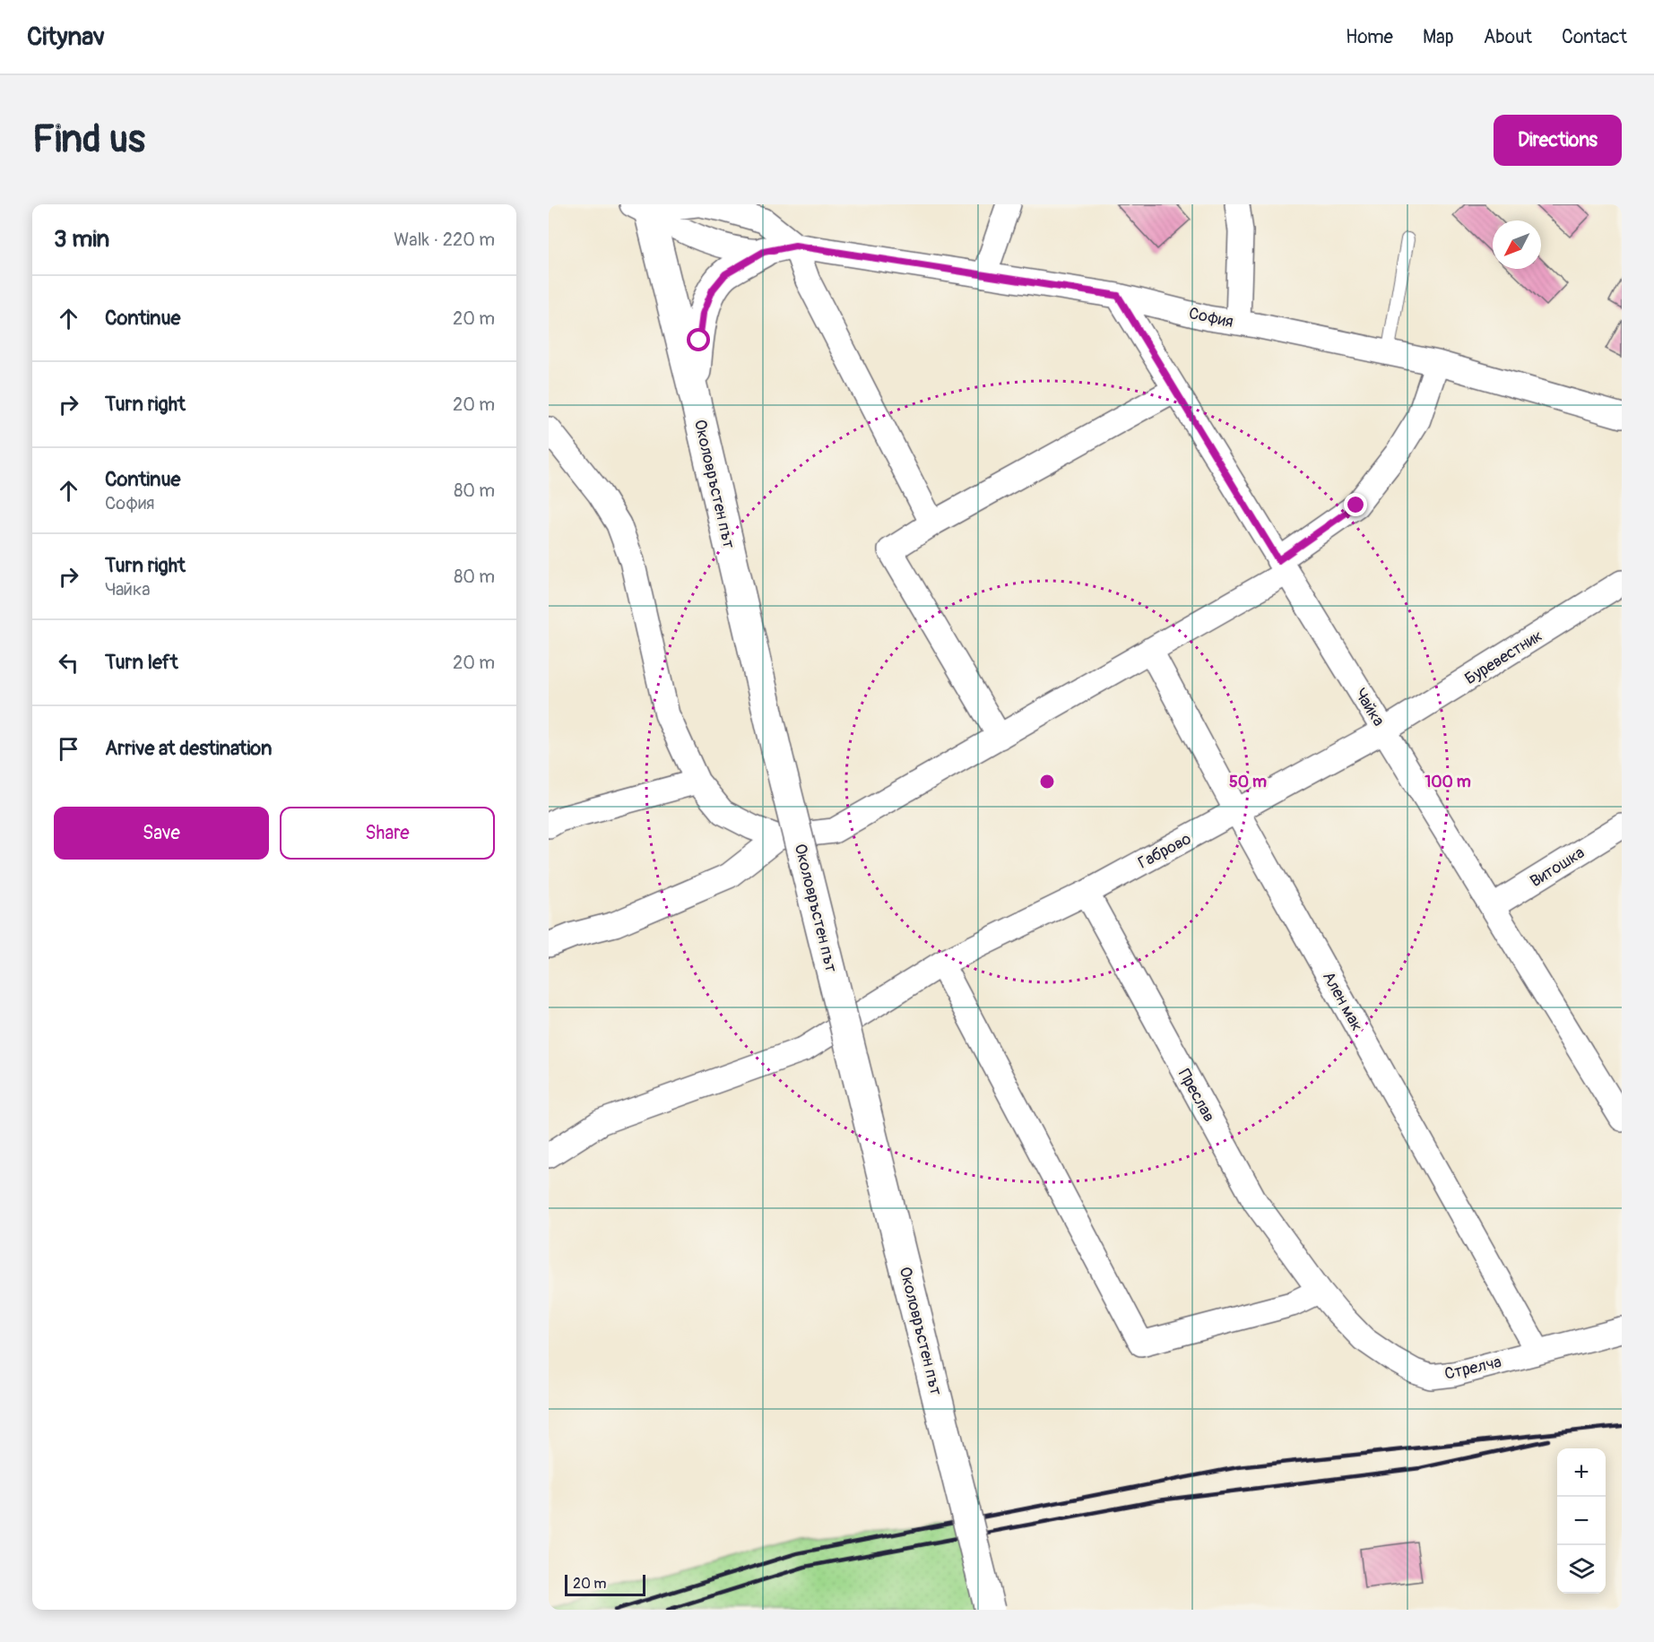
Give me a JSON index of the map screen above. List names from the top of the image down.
{
  "streets": {
    "main road": ["Околовръстен път"],
    "street": [
      "София",
      "Буревестник",
      "Чайка",
      "Габрово",
      "Витошка",
      "Ален мак",
      "Преслав",
      "Стрелча"
    ]
  },
  "crossings": [
    ["София", "Чайка"],
    ["Буревестник", "Чайка"],
    ["Буревестник", "Габрово"],
    ["Чайка", "Габрово"],
    ["Чайка", "Витошка"],
    ["Габрово", "Ален мак"],
    ["Габрово", "Преслав"],
    ["Ален мак", "Стрелча"],
    ["Преслав", "Стрелча"]
  ],
  "scale_bar": "20 m",
  "north": "bottom left",
  "page": {
    "header": "Citynav",
    "nav": [
      "Home",
      "Map",
      "About",
      "Contact"
    ],
    "buttons": [
      "Directions",
      ["Save", "Share"]
    ],
    "title": "Find us",
    "heading": ["3 min", "Walk · 220 m"],
    "list": [
      ["Continue", "20 m"],
      ["Turn right", "20 m"],
      ["Continue", "София", "80 m"],
      ["Turn right", "Чайка", "80 m"],
      ["Turn left", "20 m"],
      "Arrive at destination"
    ],
    "map_buttons": ["+", "−"],
    "scale": "20 m"
  },
  "rings": ["50 m", "100 m"]
}
